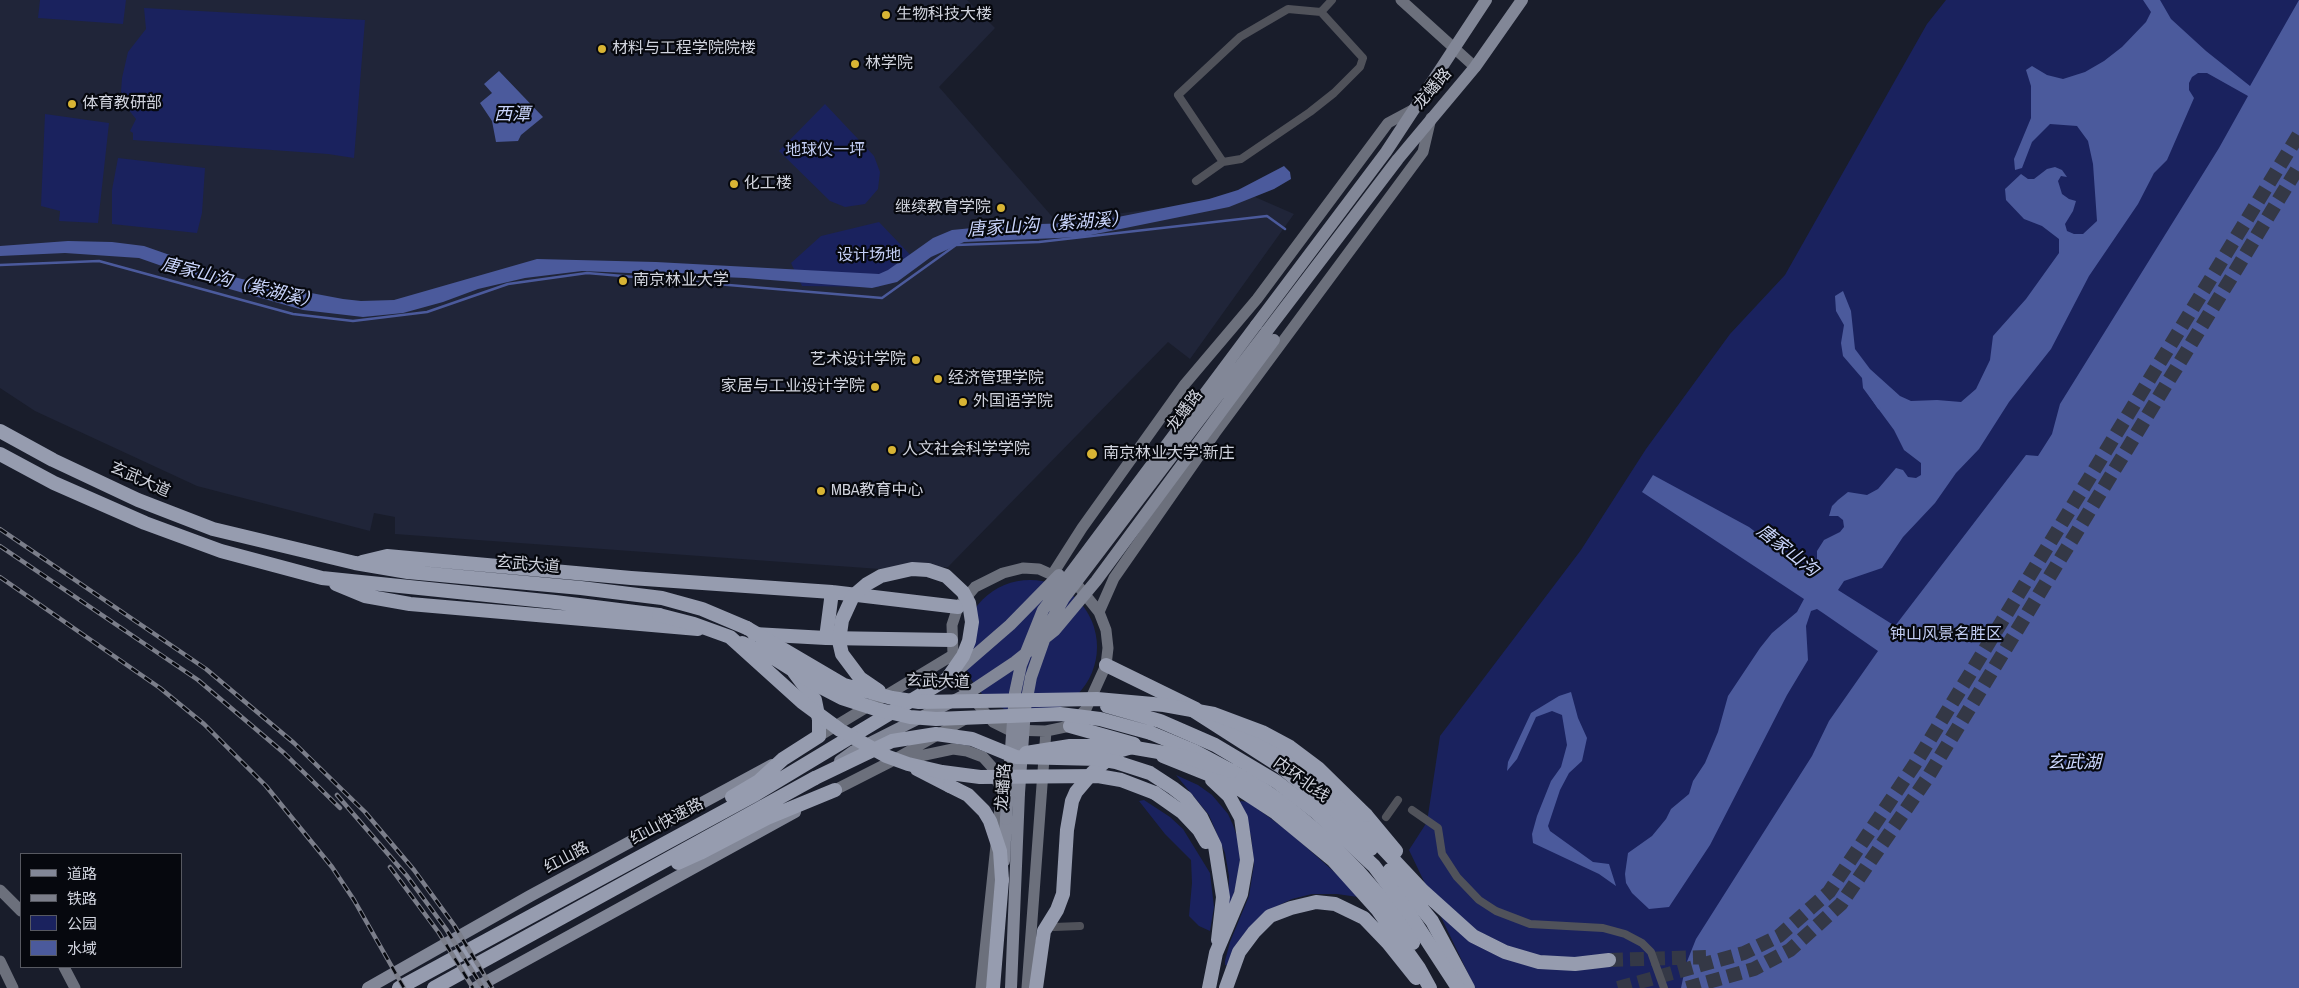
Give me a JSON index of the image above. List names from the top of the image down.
{
  "streets": {
    "highway": ["玄武大道", "内环北线", "红山快速路"],
    "main road": ["龙蟠路", "红山路"]
  },
  "crossings": [
    ["玄武大道", "内环北线"]
  ],
  "water": [
    "西潭",
    "唐家山沟（紫湖溪）",
    "唐家山沟",
    "玄武湖"
  ],
  "parks": ["地球仪一坪", "设计场地", "钟山风景名胜区"],
  "places": [
    "生物科技大楼",
    "材料与工程学院院楼",
    "林学院",
    "体育教研部",
    "化工楼",
    "继续教育学院",
    "南京林业大学",
    "艺术设计学院",
    "经济管理学院",
    "家居与工业设计学院",
    "外国语学院",
    "人文社会科学学院",
    "南京林业大学·新庄",
    "MBA教育中心"
  ],
  "legend": [
    "道路",
    "铁路",
    "公园",
    "水域"
  ]
}
